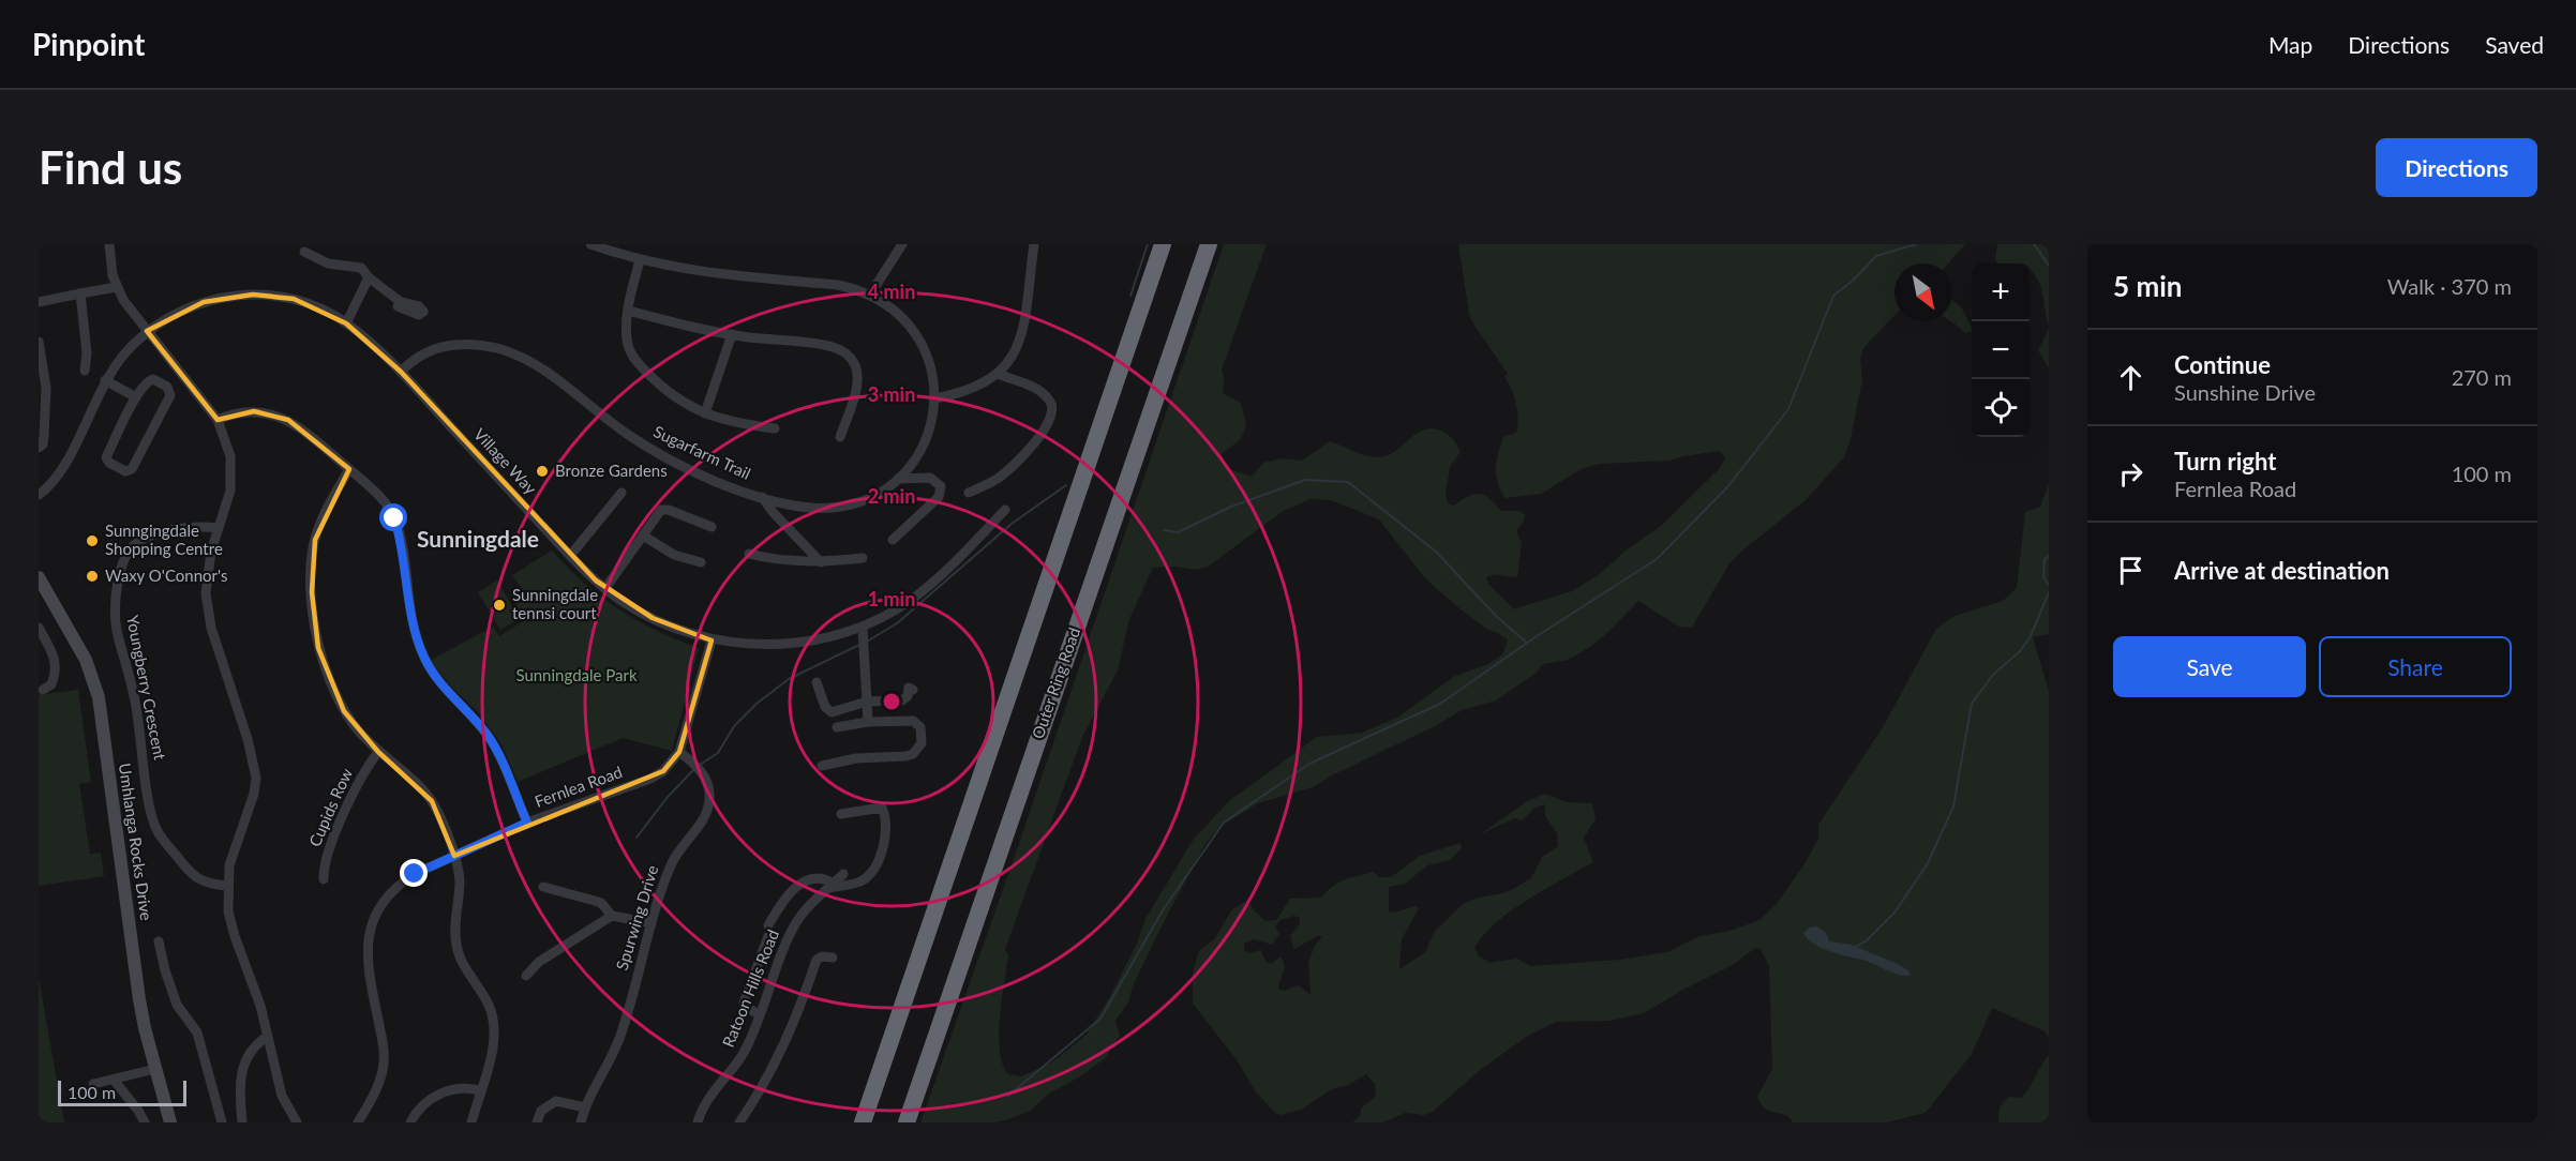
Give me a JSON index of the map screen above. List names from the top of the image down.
{
  "streets": {
    "highway": ["Outer Ring Road"],
    "main road": ["Umhlanga Rocks Drive"],
    "street": [
      "Sugarfarm Trail",
      "Village Way",
      "Youngberry Crescent",
      "Fernlea Road",
      "Cupids Row",
      "Spurwing Drive",
      "Ratoon Hills Road"
    ]
  },
  "crossings": [
    ["Sugarfarm Trail", "Village Way"],
    ["Village Way", "Fernlea Road"],
    ["Fernlea Road", "Spurwing Drive"]
  ],
  "districts": ["Sunningdale"],
  "parks": ["Sunningdale Park"],
  "places": [
    "Bronze Gardens",
    "Sunngingdale Shopping Centre",
    "Waxy O'Connor's",
    "Sunningdale tennsi court"
  ],
  "scale_bar": "100 m",
  "north": "bottom right",
  "page": {
    "header": "Pinpoint",
    "nav": ["Map", "Directions", "Saved"],
    "buttons": [
      "Directions",
      ["Save", "Share"]
    ],
    "title": "Find us",
    "heading": ["5 min", "Walk · 370 m"],
    "map_buttons": ["+", "−"],
    "list": [
      ["Continue", "Sunshine Drive", "270 m"],
      ["Turn right", "Fernlea Road", "100 m"],
      "Arrive at destination"
    ],
    "scale": "100 m"
  },
  "rings": [
    "4 min",
    "3 min",
    "2 min",
    "1 min"
  ]
}
